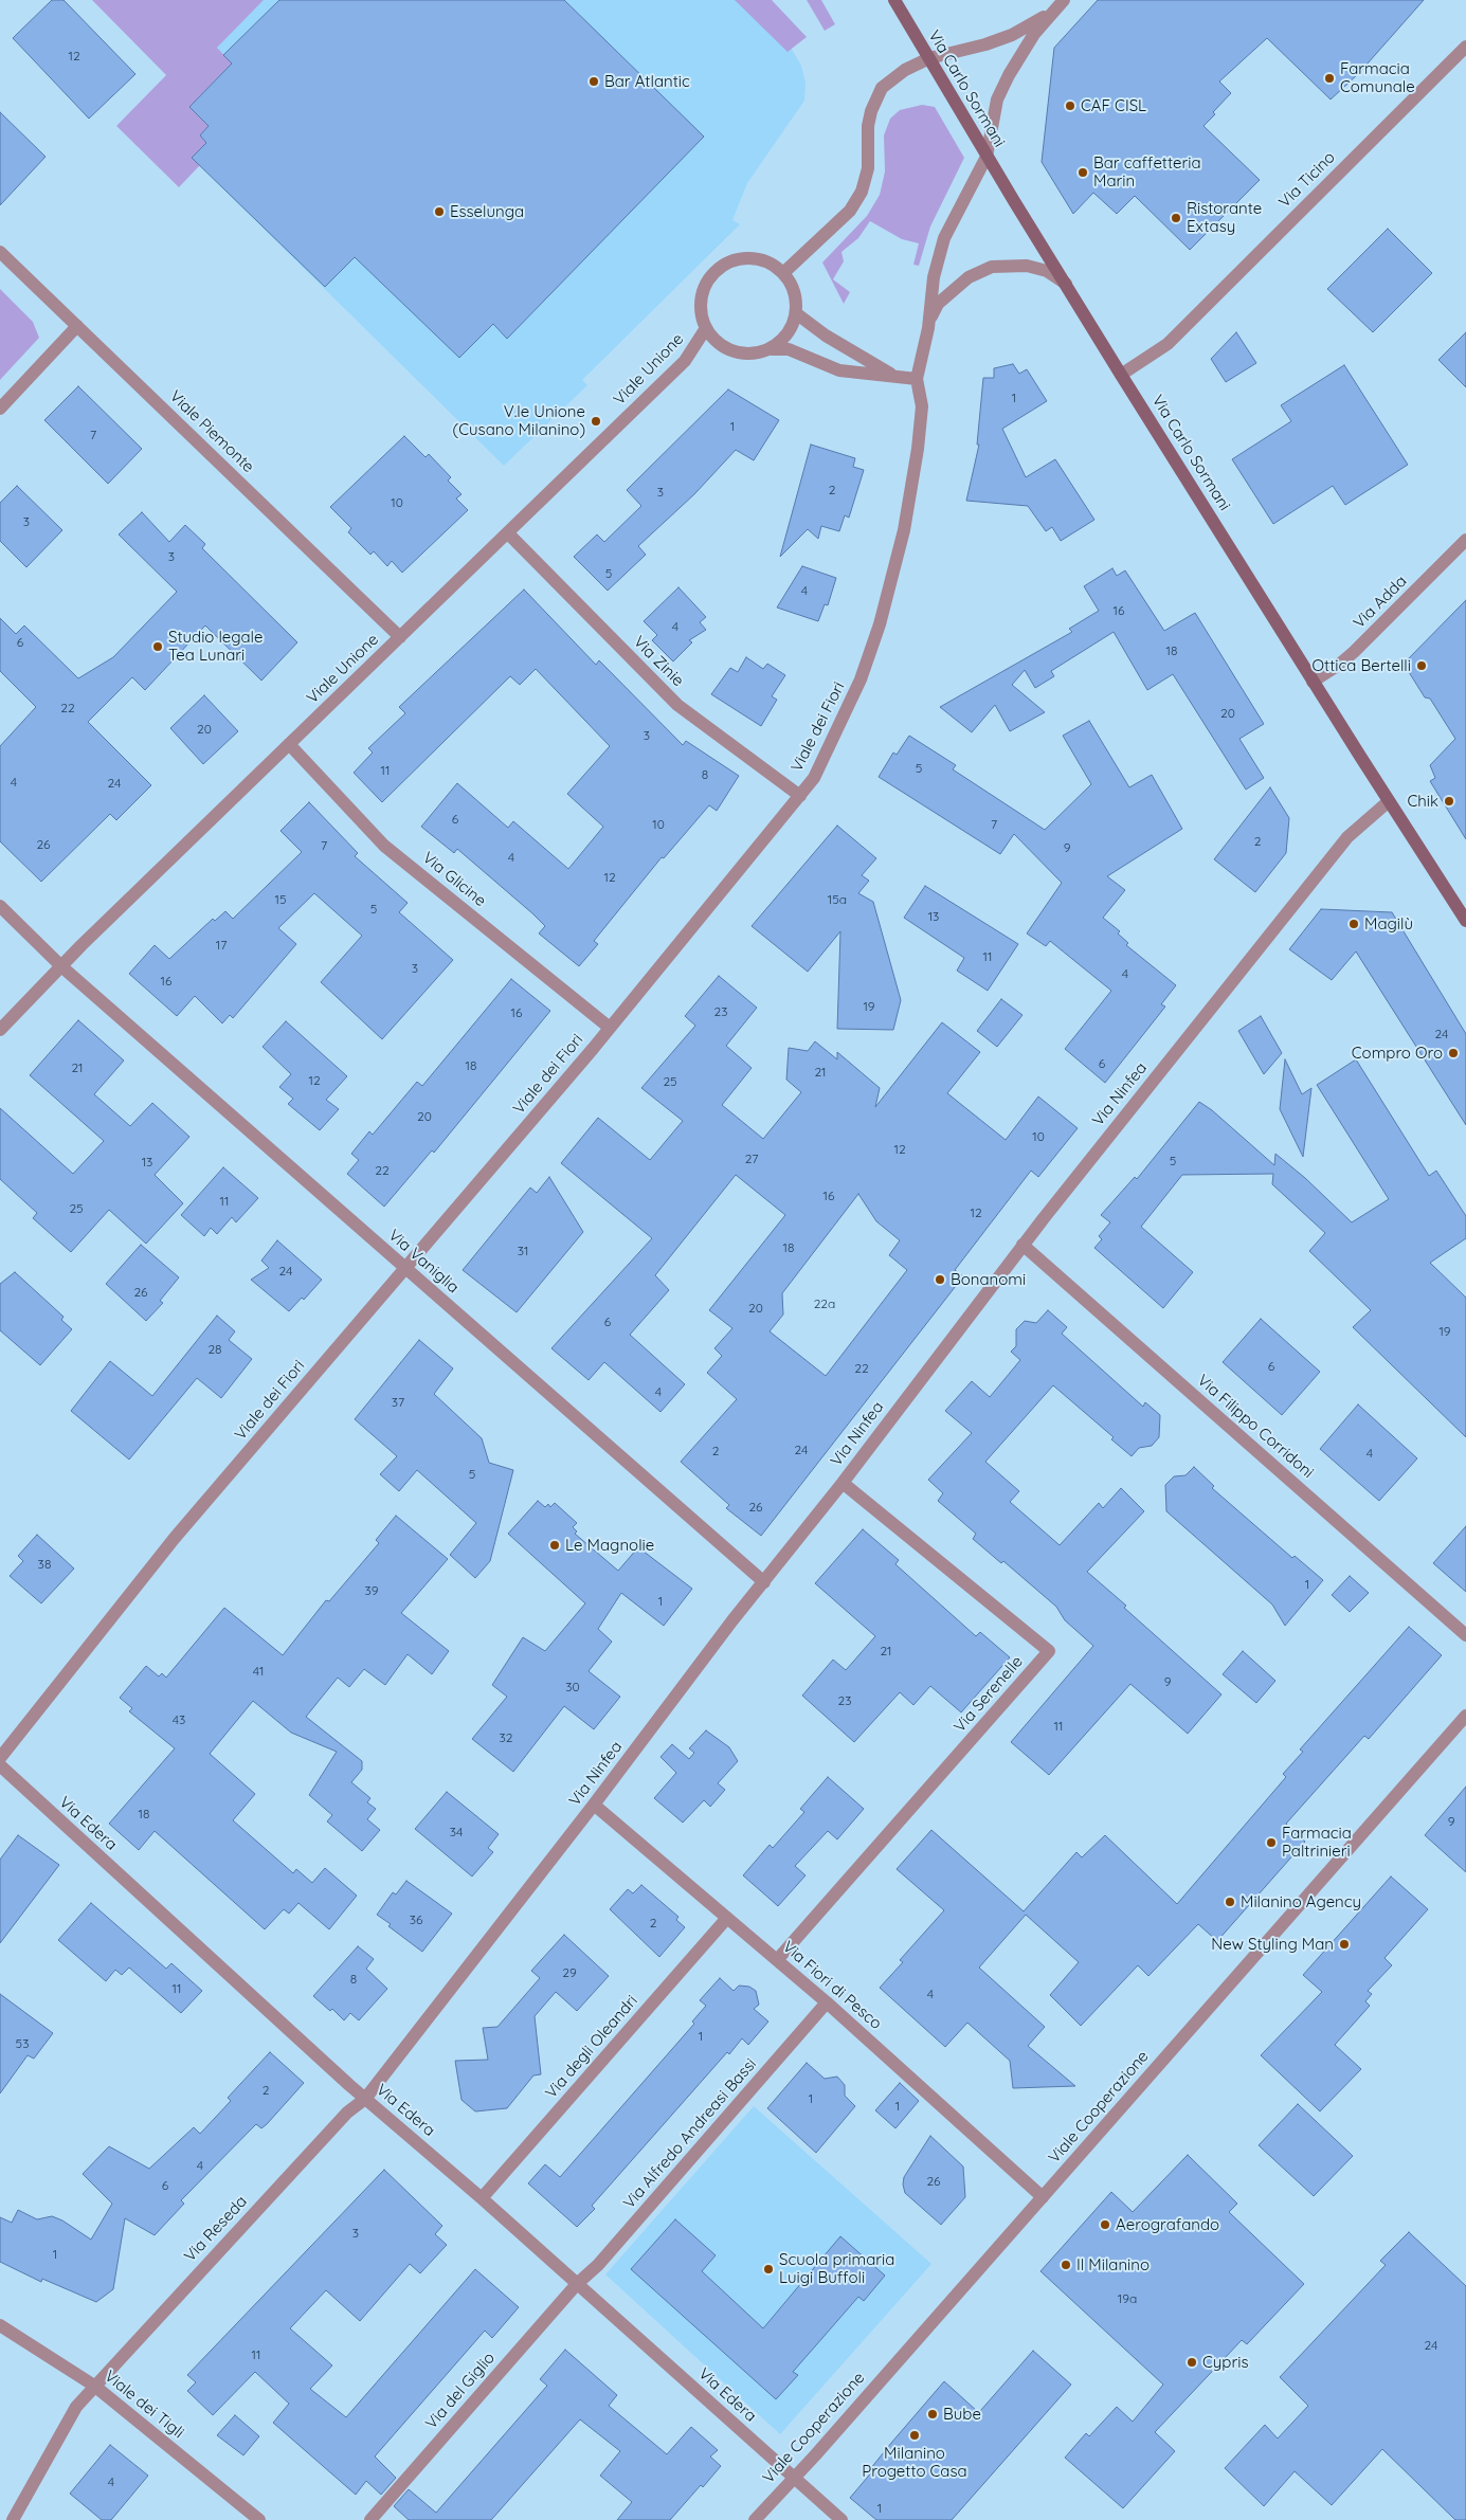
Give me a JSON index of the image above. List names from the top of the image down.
{
  "streets": {
    "main road": ["Via Carlo Sormani"],
    "street": [
      "Via Ticino",
      "Viale Unione",
      "Viale Piemonte",
      "Via Adda",
      "Via Zinie",
      "Viale dei Fiori",
      "Via Glicine",
      "Via Ninfea",
      "Via Vaniglia",
      "Via Filippo Corridoni",
      "Via Serenelle",
      "Via Edera",
      "Via Fiori di Pesco",
      "Via degli Oleandri",
      "Viale Cooperazione",
      "Via Alfredo Andreasi Bassi",
      "Via Reseda",
      "Via del Giglio",
      "Viale dei Tigli"
    ]
  },
  "crossings": [
    ["Via Carlo Sormani", "Via Ticino"],
    ["Via Carlo Sormani", "Via Adda"],
    ["Via Carlo Sormani", "Viale dei Fiori"],
    ["Via Carlo Sormani", "Via Ninfea"],
    ["Viale Unione", "Viale Piemonte"],
    ["Viale Unione", "Via Zinie"],
    ["Viale Unione", "Viale dei Fiori"],
    ["Viale Unione", "Via Glicine"],
    ["Viale Unione", "Via Vaniglia"],
    ["Via Zinie", "Viale dei Fiori"],
    ["Viale dei Fiori", "Via Glicine"],
    ["Viale dei Fiori", "Via Vaniglia"],
    ["Via Ninfea", "Via Vaniglia"],
    ["Via Ninfea", "Via Filippo Corridoni"],
    ["Via Ninfea", "Via Serenelle"],
    ["Via Ninfea", "Via Edera"],
    ["Via Ninfea", "Via Fiori di Pesco"],
    ["Via Ninfea", "Via Reseda"],
    ["Via Serenelle", "Via Fiori di Pesco"],
    ["Via Edera", "Via degli Oleandri"],
    ["Via Edera", "Viale Cooperazione"],
    ["Via Edera", "Via Alfredo Andreasi Bassi"],
    ["Via Edera", "Via Reseda"],
    ["Via Edera", "Via del Giglio"],
    ["Via Fiori di Pesco", "Via degli Oleandri"],
    ["Via Fiori di Pesco", "Viale Cooperazione"],
    ["Via Fiori di Pesco", "Via Alfredo Andreasi Bassi"],
    ["Via Alfredo Andreasi Bassi", "Via del Giglio"],
    ["Via Reseda", "Viale dei Tigli"]
  ],
  "places": [
    "Farmacia Comunale",
    "Bar Atlantic",
    "CAF CISL",
    "Bar caffetteria Marin",
    "Esselunga",
    "Ristorante Extasy",
    "V.le Unione (Cusano Milanino)",
    "Studio legale Tea Lunari",
    "Ottica Bertelli",
    "Chik",
    "Magilù",
    "Compro Oro",
    "Bonanomi",
    "Le Magnolie",
    "Farmacia Paltrinieri",
    "Milanino Agency",
    "New Styling Man",
    "Aerografando",
    "Il Milanino",
    "Scuola primaria Luigi Buffoli",
    "Cypris",
    "Bube",
    "Milanino Progetto Casa"
  ],
  "house_numbers": [
    "12",
    "1",
    "1",
    "7",
    "2",
    "3",
    "10",
    "3",
    "3",
    "5",
    "4",
    "16",
    "4",
    "6",
    "18",
    "22",
    "20",
    "20",
    "3",
    "5",
    "11",
    "8",
    "4",
    "24",
    "6",
    "10",
    "7",
    "2",
    "26",
    "7",
    "9",
    "4",
    "12",
    "15",
    "15a",
    "5",
    "13",
    "17",
    "11",
    "3",
    "4",
    "16",
    "19",
    "23",
    "16",
    "24",
    "6",
    "18",
    "21",
    "21",
    "12",
    "25",
    "20",
    "10",
    "12",
    "27",
    "5",
    "13",
    "22",
    "16",
    "11",
    "25",
    "12",
    "18",
    "31",
    "24",
    "26",
    "22a",
    "20",
    "6",
    "19",
    "28",
    "6",
    "22",
    "4",
    "37",
    "24",
    "2",
    "4",
    "5",
    "26",
    "38",
    "1",
    "39",
    "1",
    "21",
    "41",
    "9",
    "30",
    "23",
    "43",
    "11",
    "32",
    "18",
    "9",
    "34",
    "36",
    "2",
    "29",
    "8",
    "11",
    "4",
    "1",
    "53",
    "2",
    "1",
    "1",
    "4",
    "26",
    "6",
    "3",
    "1",
    "19a",
    "24",
    "11",
    "4",
    "1"
  ]
}
